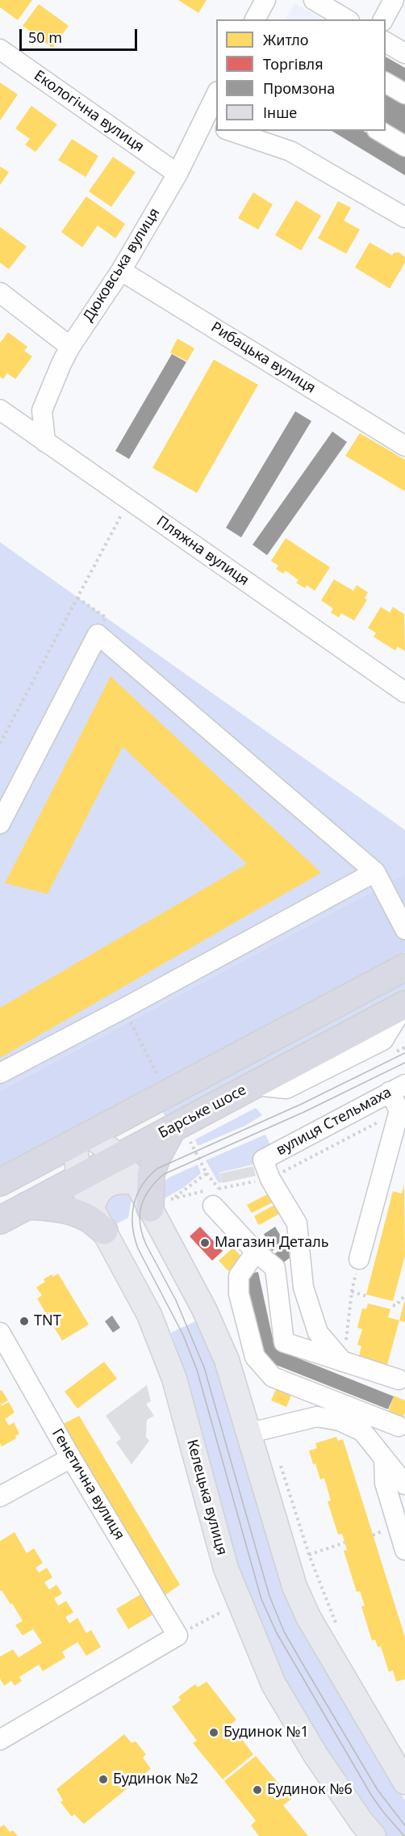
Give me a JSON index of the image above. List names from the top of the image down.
{
  "streets": {
    "highway": ["Барське шосе"],
    "main road": ["Келецька вулиця"],
    "street": [
      "Екологічна вулиця",
      "Дюковська вулиця",
      "Рибацька вулиця",
      "Пляжна вулиця",
      "вулиця Стельмаха",
      "Генетична вулиця"
    ]
  },
  "crossings": [
    ["Екологічна вулиця", "Дюковська вулиця"],
    ["Дюковська вулиця", "Рибацька вулиця"],
    ["Дюковська вулиця", "Пляжна вулиця"],
    ["Барське шосе", "Келецька вулиця"]
  ],
  "places": [
    "Магазин Деталь",
    "TNT",
    "Будинок №1",
    "Будинок №2",
    "Будинок №6"
  ],
  "legend": [
    "Житло",
    "Торгівля",
    "Промзона",
    "Інше"
  ],
  "scale_bar": "50 m"
}
